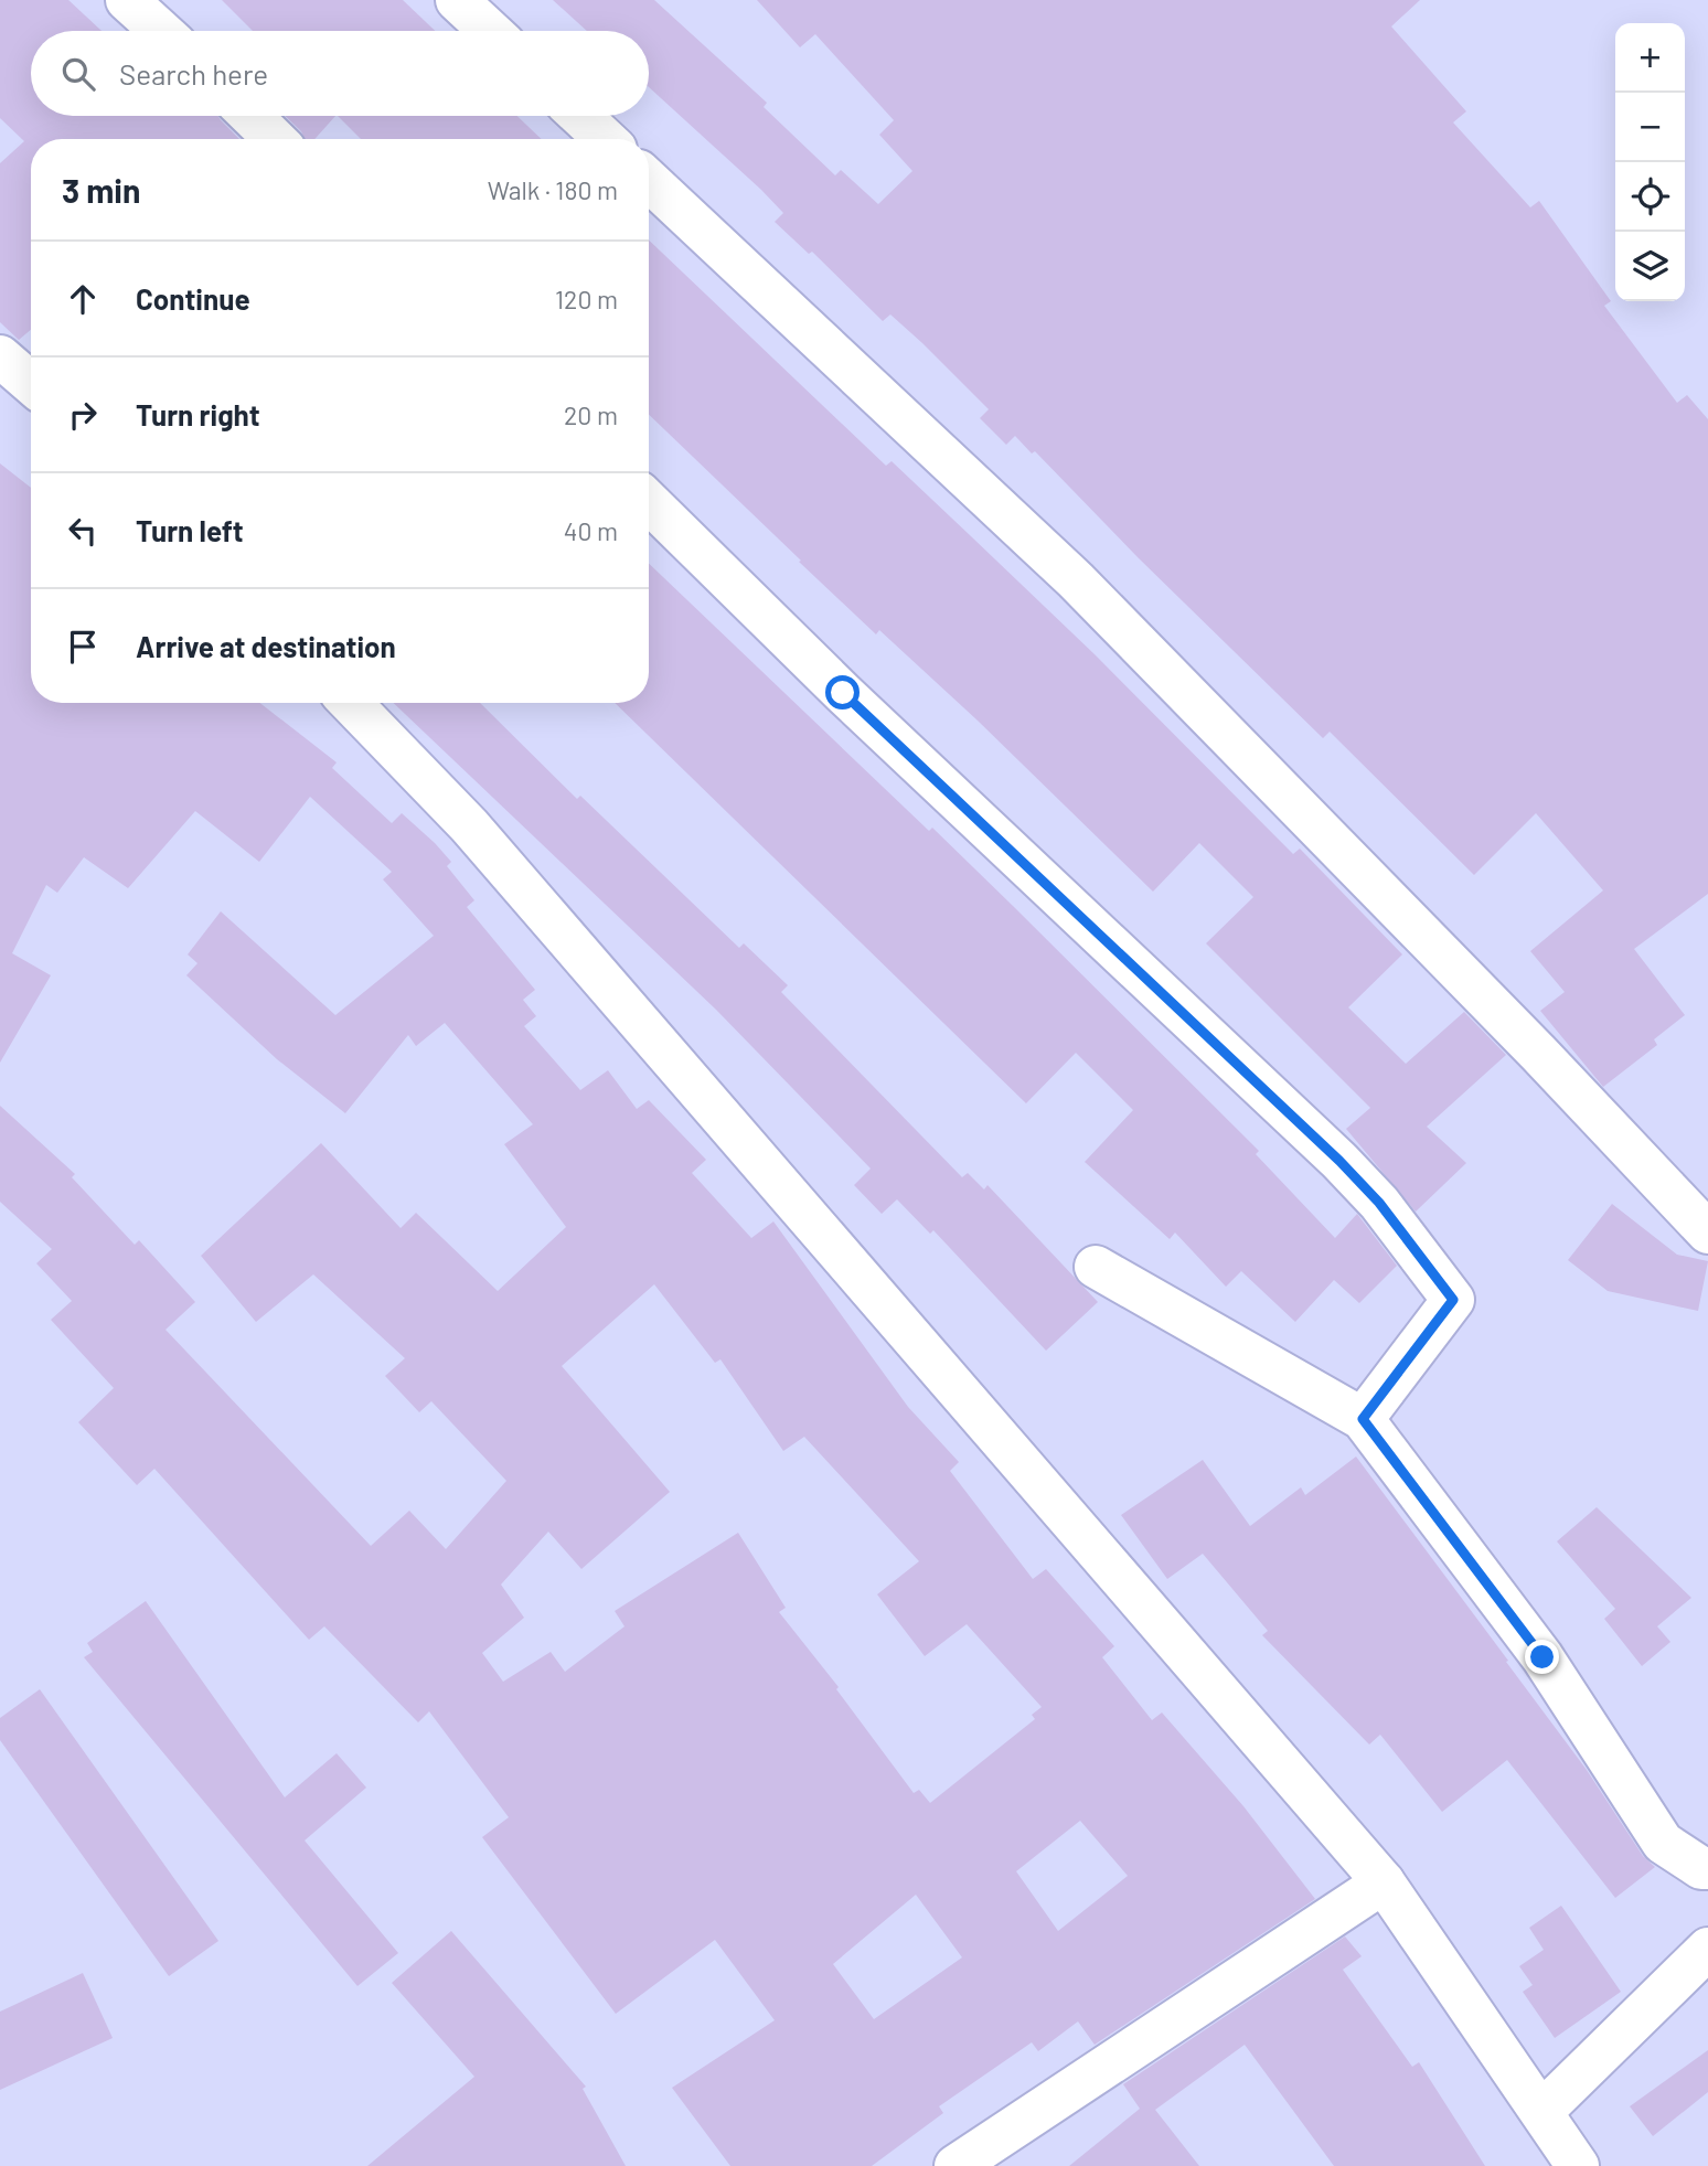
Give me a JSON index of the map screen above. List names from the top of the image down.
{
  "page": {
    "map_buttons": ["+", "−"],
    "search": "Search here",
    "heading": ["3 min", "Walk · 180 m"],
    "list": [
      ["Continue", "120 m"],
      ["Turn right", "20 m"],
      ["Turn left", "40 m"],
      "Arrive at destination"
    ]
  }
}
